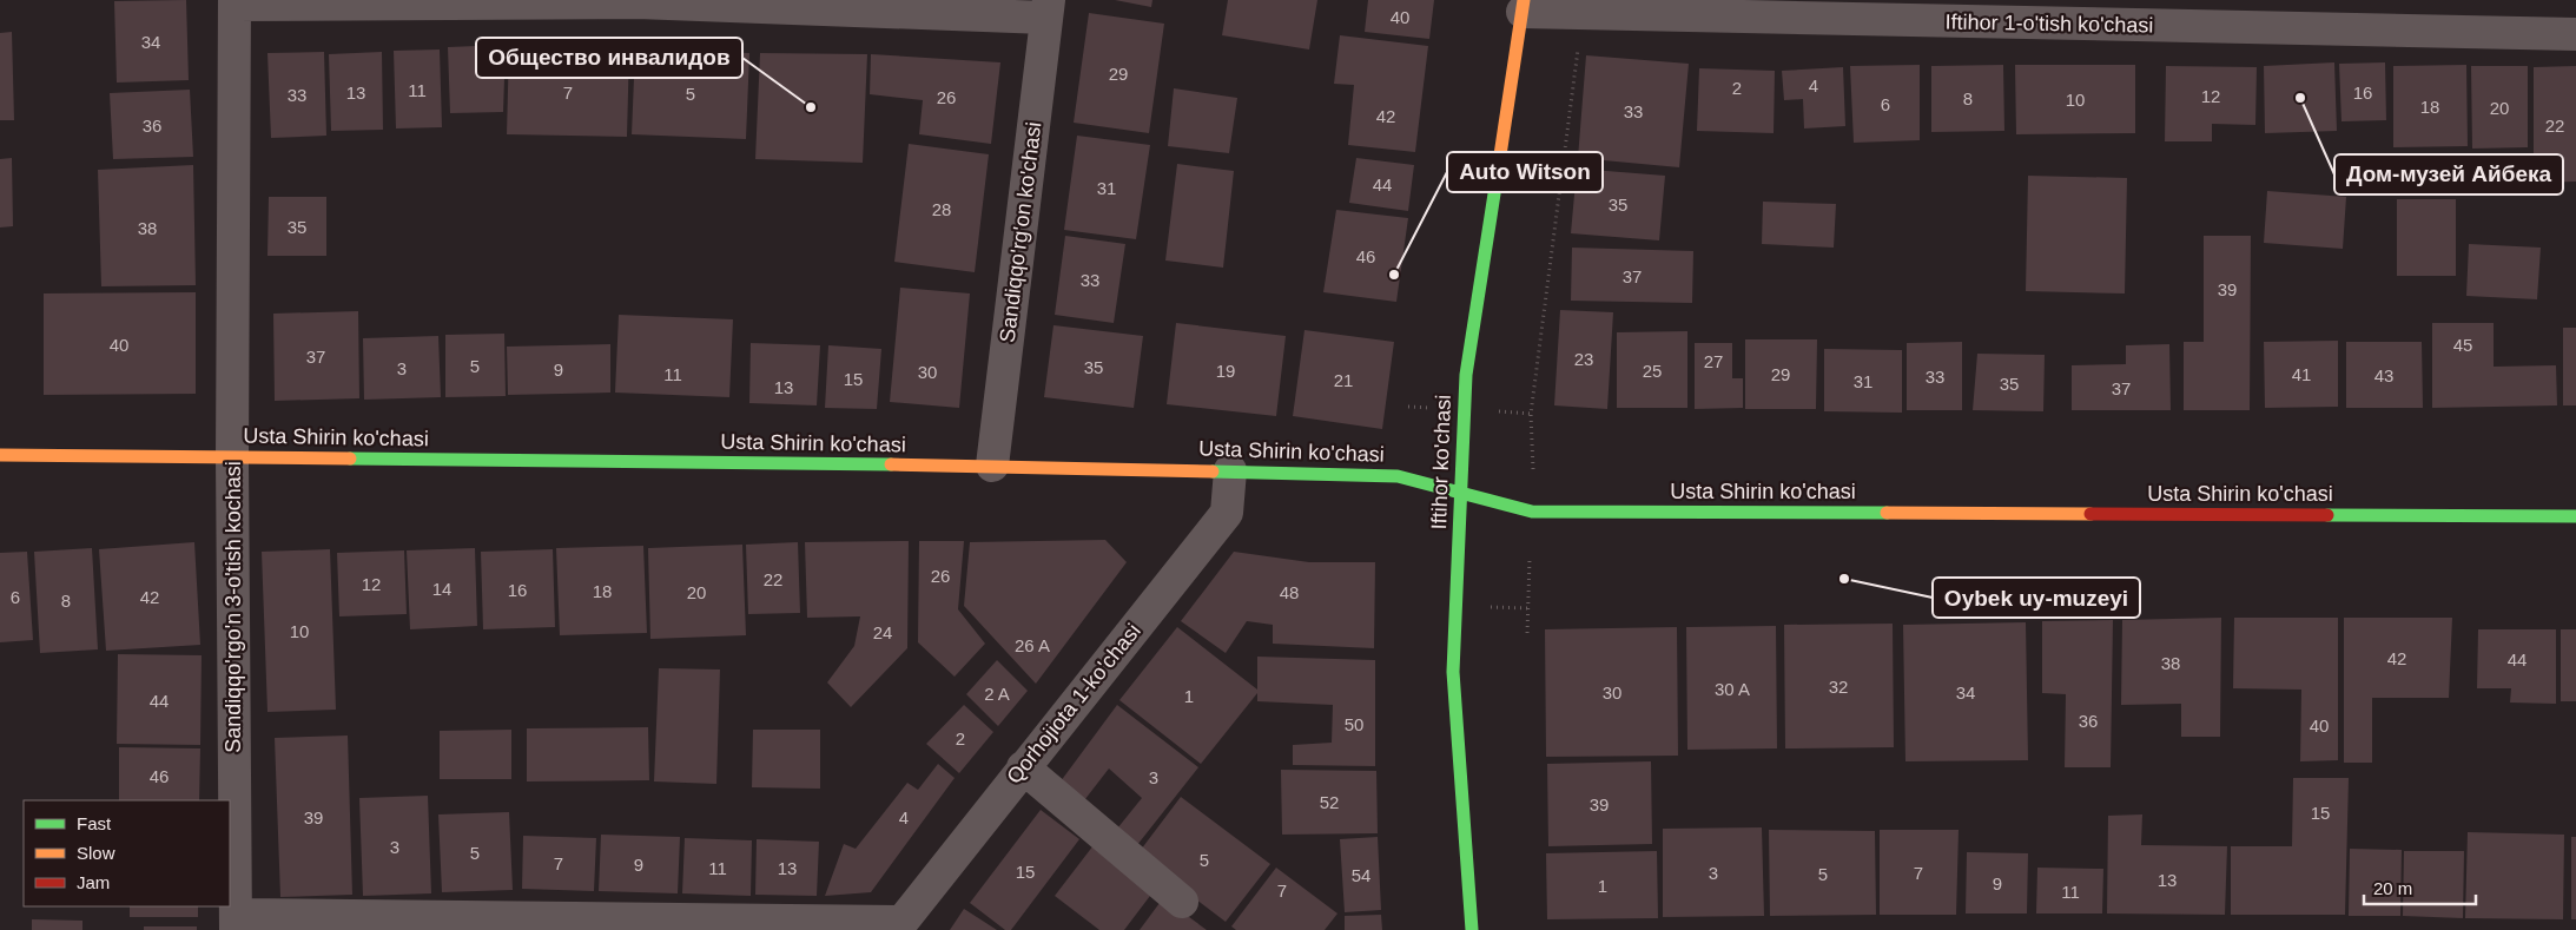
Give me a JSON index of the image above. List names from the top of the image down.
{
  "streets": {
    "main road": ["Usta Shirin ko'chasi", "Iftihor ko'chasi"],
    "street": [
      "Iftihor 1-o'tish ko'chasi",
      "Sandiqqo'rg'on ko'chasi",
      "Sandiqqo'rgo'n 3-o'tish kochasi",
      "Qorhojiota 1-ko'chasi"
    ]
  },
  "crossings": [
    ["Iftihor 1-o'tish ko'chasi", "Iftihor ko'chasi"],
    ["Sandiqqo'rg'on ko'chasi", "Usta Shirin ko'chasi"],
    ["Usta Shirin ko'chasi", "Iftihor ko'chasi"],
    ["Usta Shirin ko'chasi", "Sandiqqo'rgo'n 3-o'tish kochasi"],
    ["Usta Shirin ko'chasi", "Qorhojiota 1-ko'chasi"]
  ],
  "places": [
    "Дом-музей Айбека",
    "Общество инвалидов",
    "Auto Witson",
    "Oybek uy-muzeyi"
  ],
  "house_numbers": [
    "40",
    "34",
    "29",
    "4",
    "2",
    "11",
    "13",
    "7",
    "16",
    "5",
    "33",
    "12",
    "26",
    "8",
    "10",
    "6",
    "18",
    "20",
    "33",
    "42",
    "36",
    "22",
    "44",
    "31",
    "35",
    "28",
    "35",
    "38",
    "46",
    "37",
    "33",
    "39",
    "40",
    "45",
    "37",
    "23",
    "27",
    "5",
    "35",
    "3",
    "9",
    "19",
    "25",
    "30",
    "11",
    "29",
    "41",
    "43",
    "33",
    "15",
    "21",
    "31",
    "35",
    "13",
    "37",
    "26",
    "22",
    "12",
    "14",
    "16",
    "18",
    "20",
    "48",
    "6",
    "42",
    "8",
    "10",
    "24",
    "26 A",
    "42",
    "44",
    "38",
    "32",
    "30 A",
    "30",
    "34",
    "2 A",
    "1",
    "44",
    "36",
    "50",
    "40",
    "2",
    "46",
    "3",
    "52",
    "39",
    "15",
    "39",
    "4",
    "3",
    "5",
    "5",
    "7",
    "9",
    "11",
    "13",
    "15",
    "3",
    "7",
    "5",
    "54",
    "13",
    "9",
    "1",
    "7",
    "11"
  ],
  "legend": ["Fast", "Slow", "Jam"],
  "scale_bar": "20 m"
}
